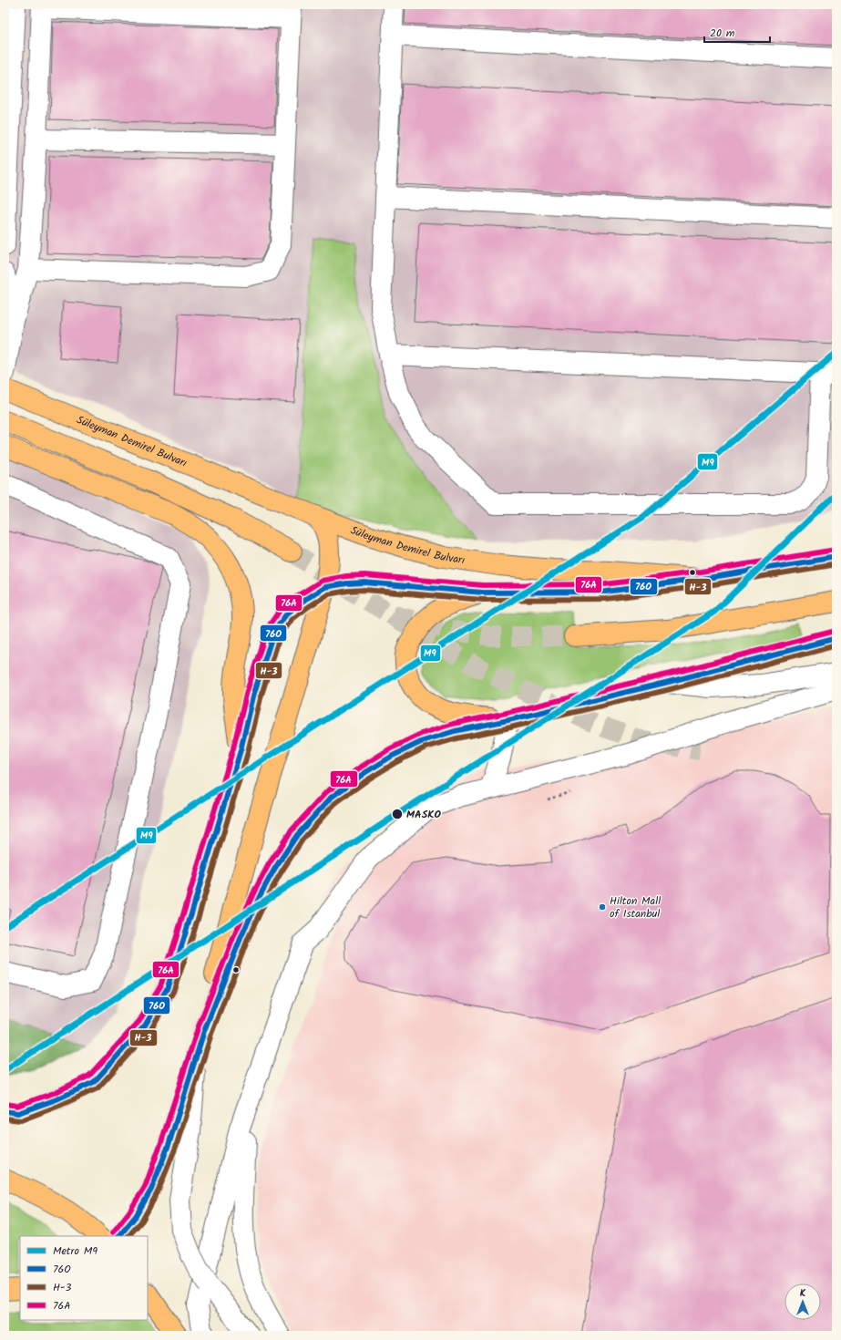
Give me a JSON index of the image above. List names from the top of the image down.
{
  "streets": {
    "main road": ["Süleyman Demirel Bulvarı"]
  },
  "places": ["MASKO", "Hilton Mall of Istanbul"],
  "lines": [
    "metro line M9",
    "transit line 76A",
    "transit line 76O",
    "transit line H-3"
  ],
  "legend": [
    "Metro M9",
    "76O",
    "H-3",
    "76A"
  ],
  "scale_bar": "20 m",
  "north": "top"
}
